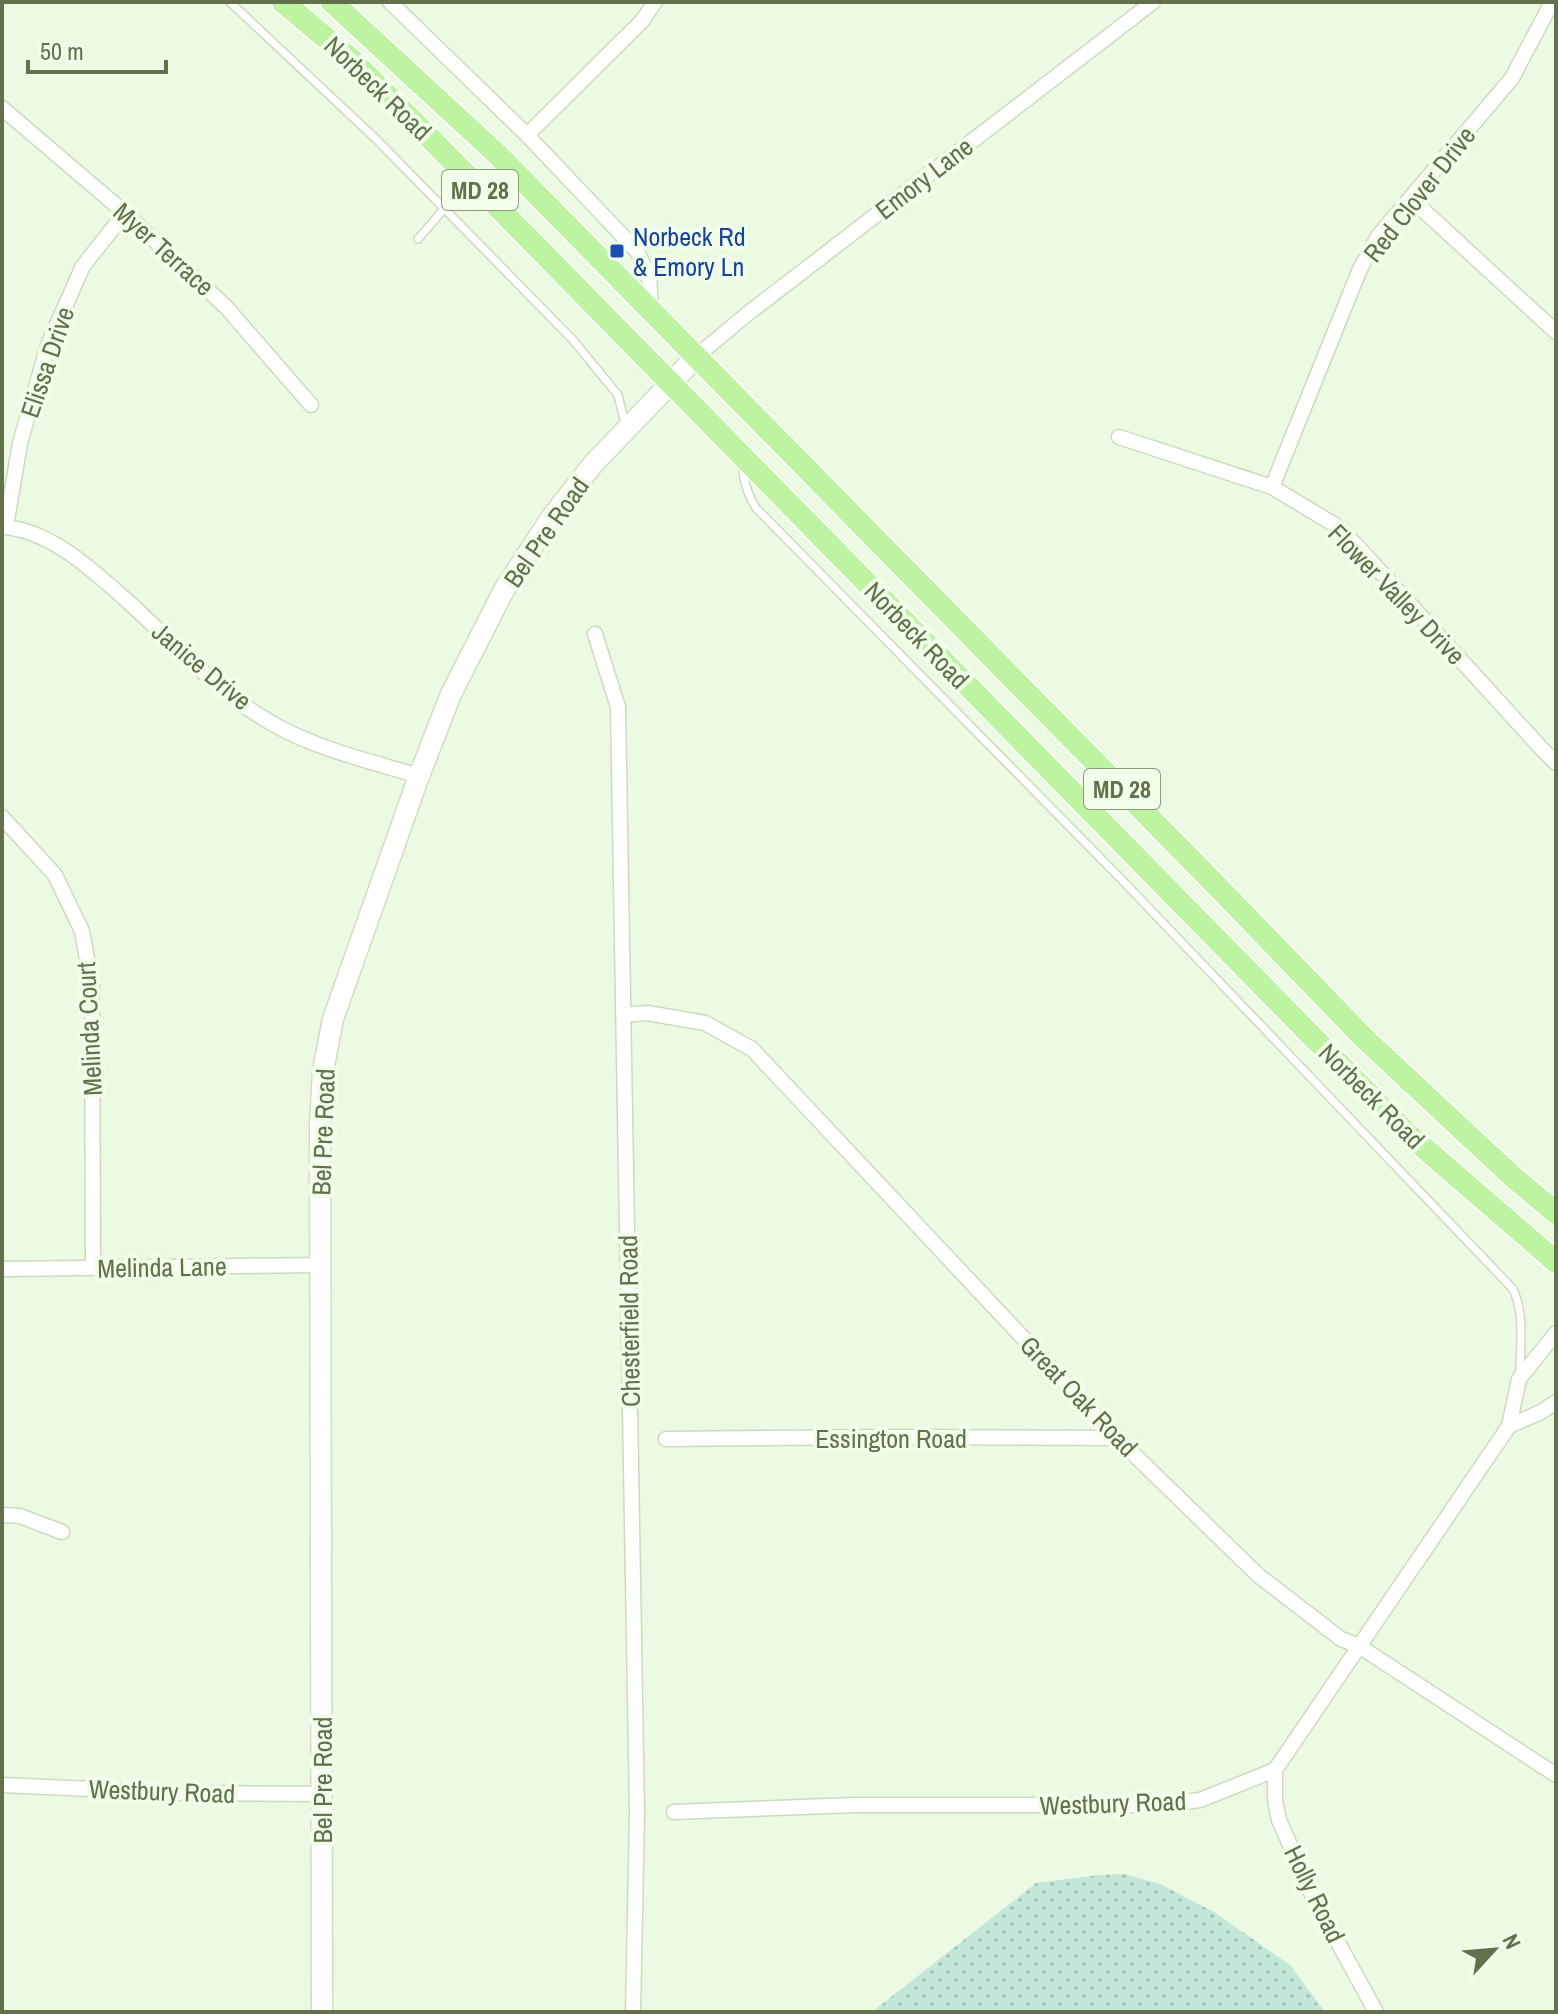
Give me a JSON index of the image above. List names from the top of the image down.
{
  "streets": {
    "main road": ["Norbeck Road", "MD 28", "Bel Pre Road"],
    "street": [
      "Emory Lane",
      "Red Clover Drive",
      "Myer Terrace",
      "Elissa Drive",
      "Flower Valley Drive",
      "Janice Drive",
      "Melinda Court",
      "Melinda Lane",
      "Chesterfield Road",
      "Great Oak Road",
      "Essington Road",
      "Westbury Road",
      "Holly Road"
    ]
  },
  "crossings": [
    ["Norbeck Road", "Emory Lane"],
    ["Norbeck Road", "Bel Pre Road"],
    ["Emory Lane", "Bel Pre Road"],
    ["Red Clover Drive", "Flower Valley Drive"],
    ["Myer Terrace", "Elissa Drive"],
    ["Elissa Drive", "Janice Drive"],
    ["Bel Pre Road", "Janice Drive"],
    ["Bel Pre Road", "Melinda Lane"],
    ["Bel Pre Road", "Westbury Road"],
    ["Melinda Court", "Melinda Lane"],
    ["Chesterfield Road", "Great Oak Road"],
    ["Great Oak Road", "Essington Road"],
    ["Westbury Road", "Holly Road"]
  ],
  "places": {
    "transit": ["Norbeck Rd & Emory Ln"]
  },
  "scale_bar": "50 m",
  "north": "top right"
}
